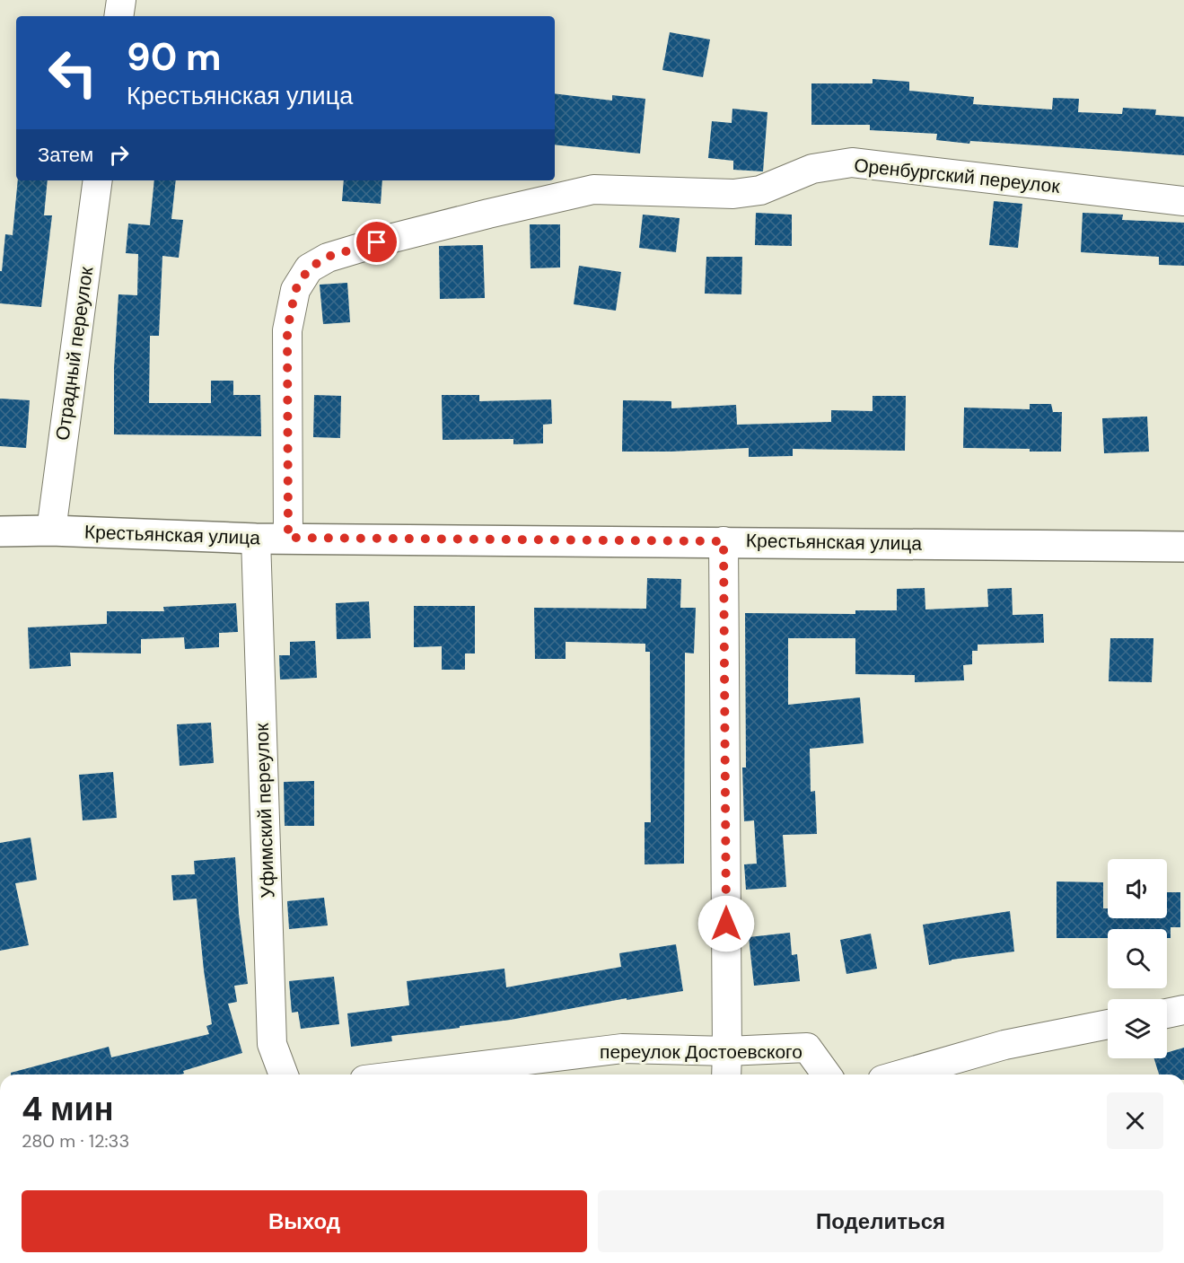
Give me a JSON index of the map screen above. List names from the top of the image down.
{
  "streets": {
    "street": [
      "Оренбургский переулок",
      "Отрадный переулок",
      "Крестьянская улица",
      "Уфимский переулок",
      "переулок Достоевского"
    ]
  },
  "crossings": [
    ["Оренбургский переулок", "Крестьянская улица"],
    ["Отрадный переулок", "Крестьянская улица"],
    ["Крестьянская улица", "Уфимский переулок"]
  ],
  "page": {
    "turn": ["90 m", "Крестьянская улица"],
    "then": "Затем",
    "heading": ["4 мин", "280 m · 12:33"],
    "buttons": ["Выход", "Поделиться"]
  }
}
